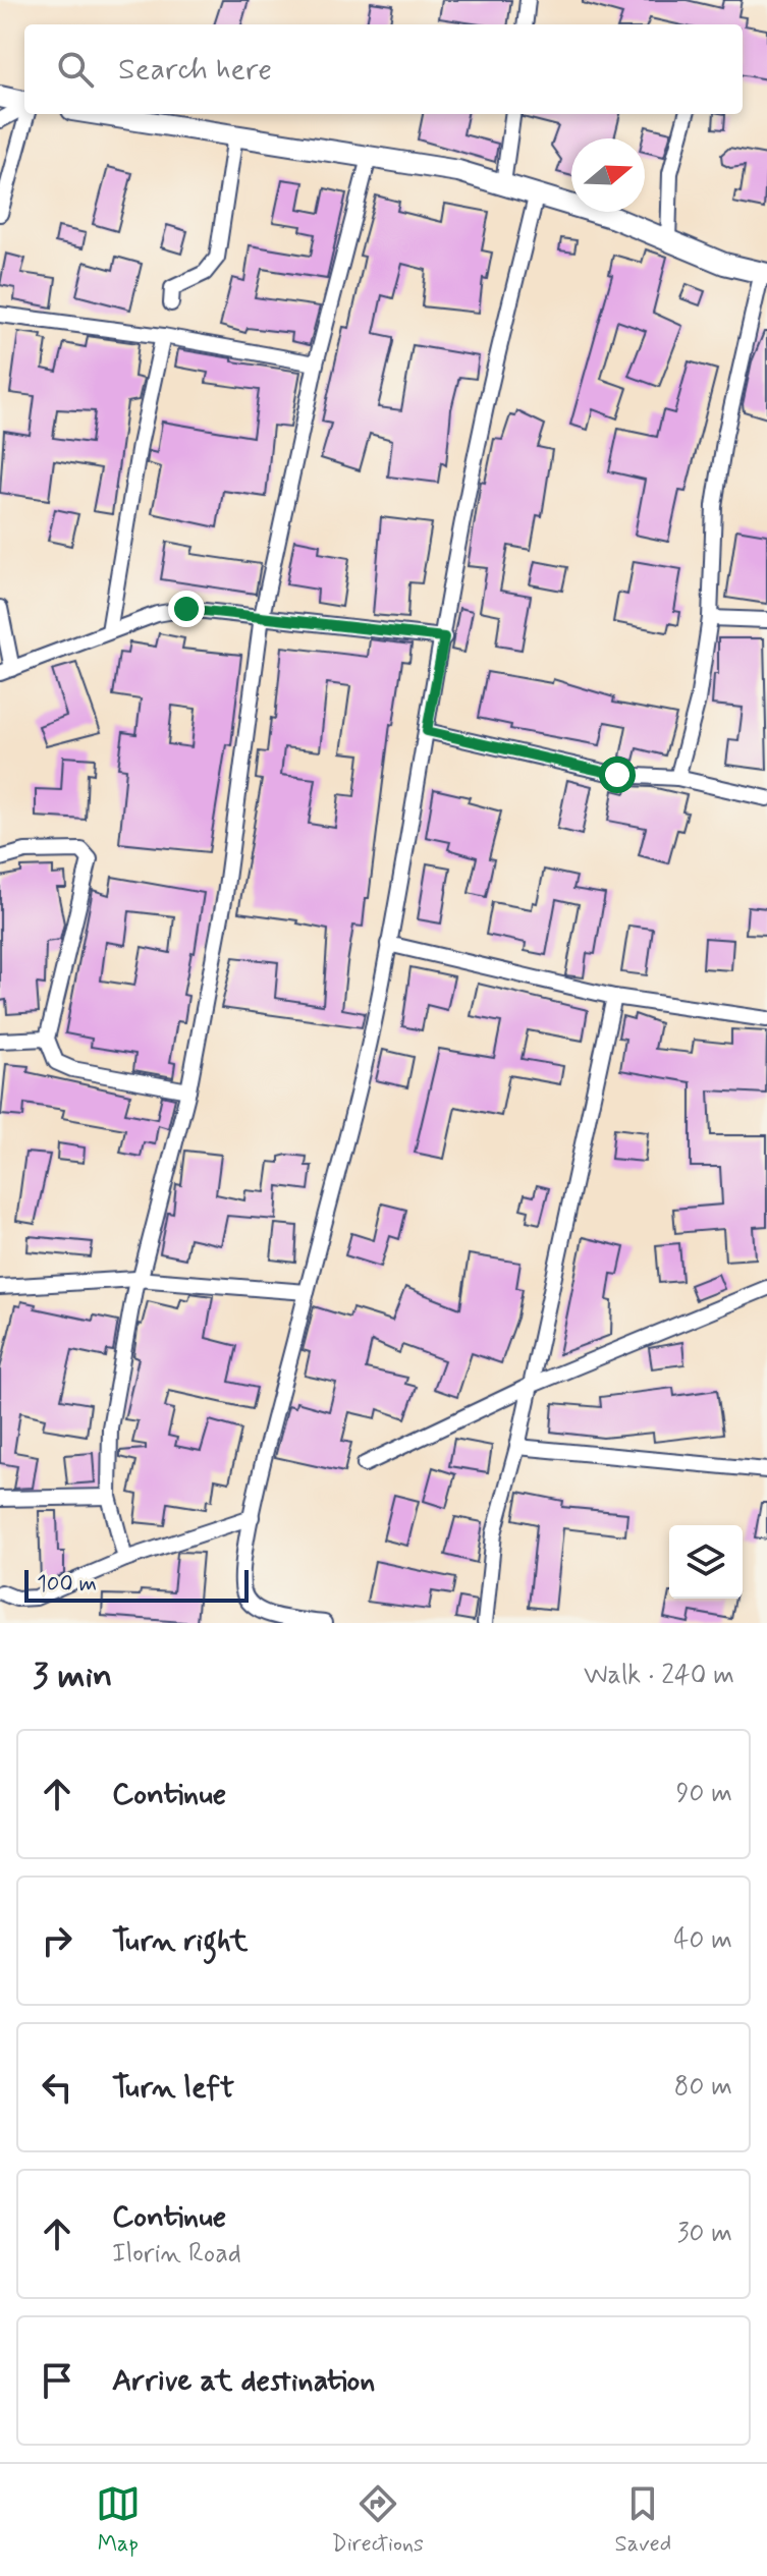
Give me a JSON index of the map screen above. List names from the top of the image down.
{
  "scale_bar": "100 m",
  "north": "right",
  "page": {
    "search": "Search here",
    "scale": "100 m",
    "heading": ["3 min", "Walk · 240 m"],
    "list": [
      ["Continue", "90 m"],
      ["Turn right", "40 m"],
      ["Turn left", "80 m"],
      ["Continue", "Ilorin Road", "30 m"],
      "Arrive at destination"
    ],
    "nav": ["Map", "Directions", "Saved"]
  }
}
